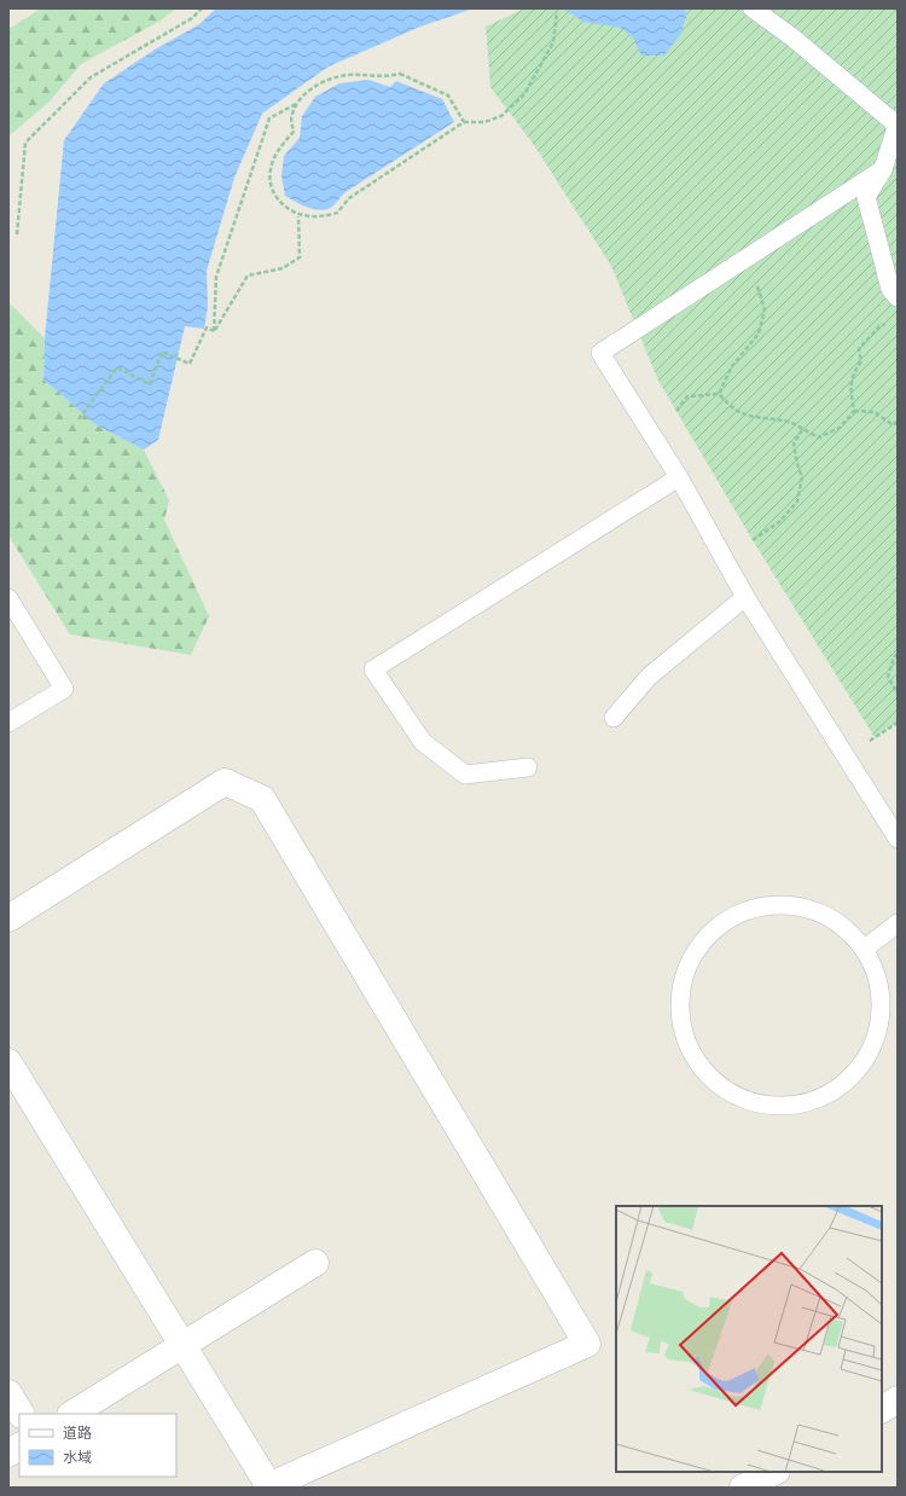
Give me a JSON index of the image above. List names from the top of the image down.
{
  "legend": ["道路", "水域"]
}
